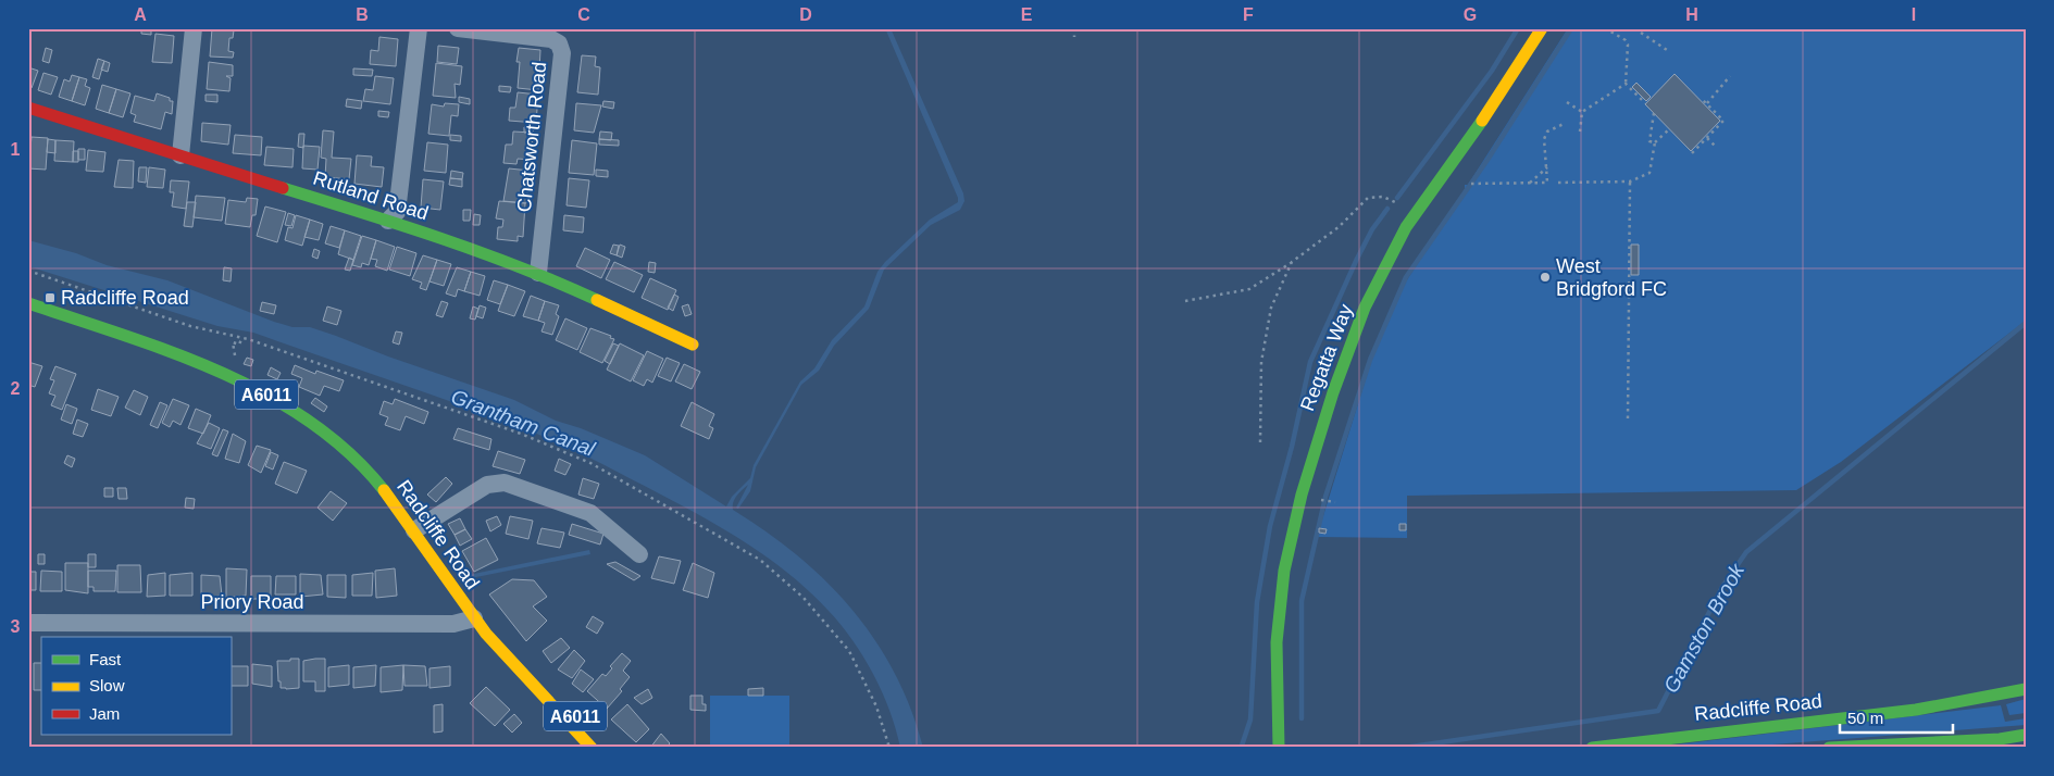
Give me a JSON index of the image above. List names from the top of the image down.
{
  "streets": {
    "main road": [
      "Rutland Road",
      "Regatta Way",
      "A6011",
      "Radcliffe Road"
    ],
    "street": ["Chatsworth Road", "Priory Road"]
  },
  "crossings": [
    ["Chatsworth Road", "Rutland Road"],
    ["Radcliffe Road", "Priory Road"]
  ],
  "water": ["Grantham Canal", "Gamston Brook"],
  "places": {
    "other": ["West Bridgford FC"],
    "transit": ["Radcliffe Road"]
  },
  "legend": ["Fast", "Slow", "Jam"],
  "scale_bar": "50 m",
  "grid": {
    "columns": [
      "A",
      "B",
      "C",
      "D",
      "E",
      "F",
      "G",
      "H",
      "I"
    ],
    "rows": ["1", "2", "3"]
  }
}
